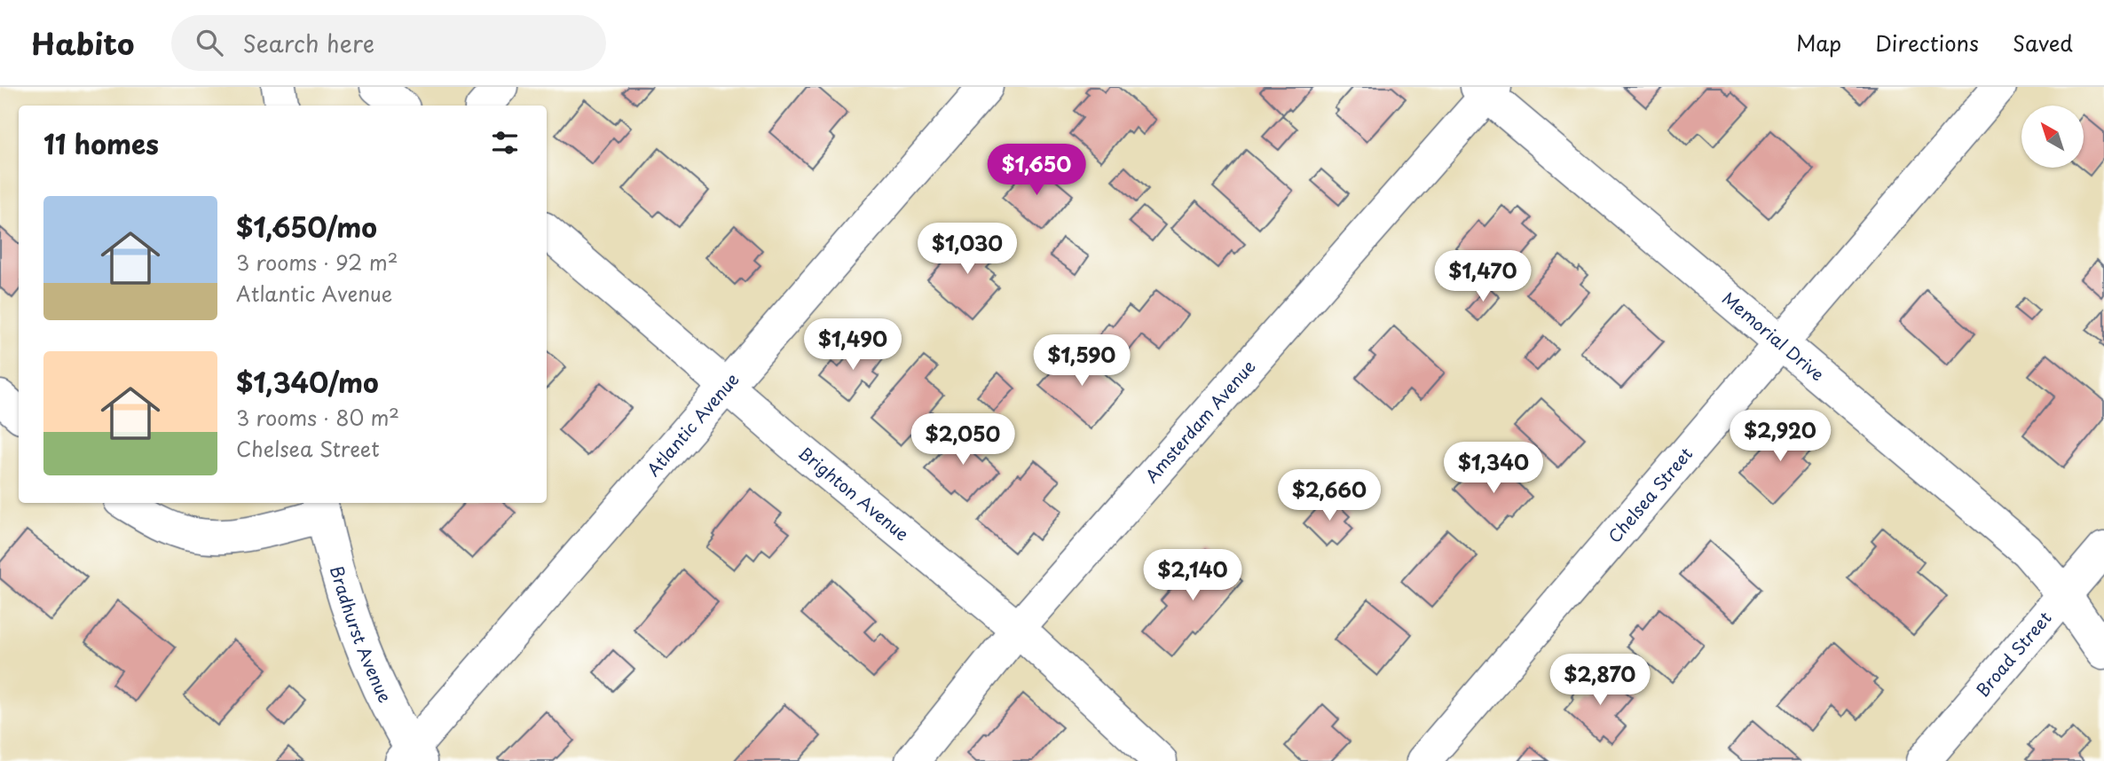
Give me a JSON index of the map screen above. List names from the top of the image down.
{
  "streets": {
    "street": [
      "Memorial Drive",
      "Amsterdam Avenue",
      "Atlantic Avenue",
      "Brighton Avenue",
      "Chelsea Street",
      "Bradhurst Avenue",
      "Broad Street"
    ]
  },
  "crossings": [
    ["Memorial Drive", "Amsterdam Avenue"],
    ["Memorial Drive", "Chelsea Street"],
    ["Memorial Drive", "Broad Street"],
    ["Amsterdam Avenue", "Brighton Avenue"],
    ["Atlantic Avenue", "Brighton Avenue"],
    ["Atlantic Avenue", "Bradhurst Avenue"]
  ],
  "north": "top left",
  "page": {
    "header": "Habito",
    "search": "Search here",
    "nav": ["Map", "Directions", "Saved"],
    "heading": "11 homes",
    "price": [
      "$1,650",
      "$1,030",
      "$1,470",
      "$1,490",
      "$1,590",
      "$2,920",
      "$2,050",
      "$1,340",
      "$2,660",
      "$2,140",
      "$2,870"
    ],
    "list": [
      {
        "name": "$1,650/mo",
        "note": "3 rooms · 92 m² · Atlantic Avenue"
      },
      {
        "name": "$1,340/mo",
        "note": "3 rooms · 80 m² · Chelsea Street"
      }
    ]
  }
}
